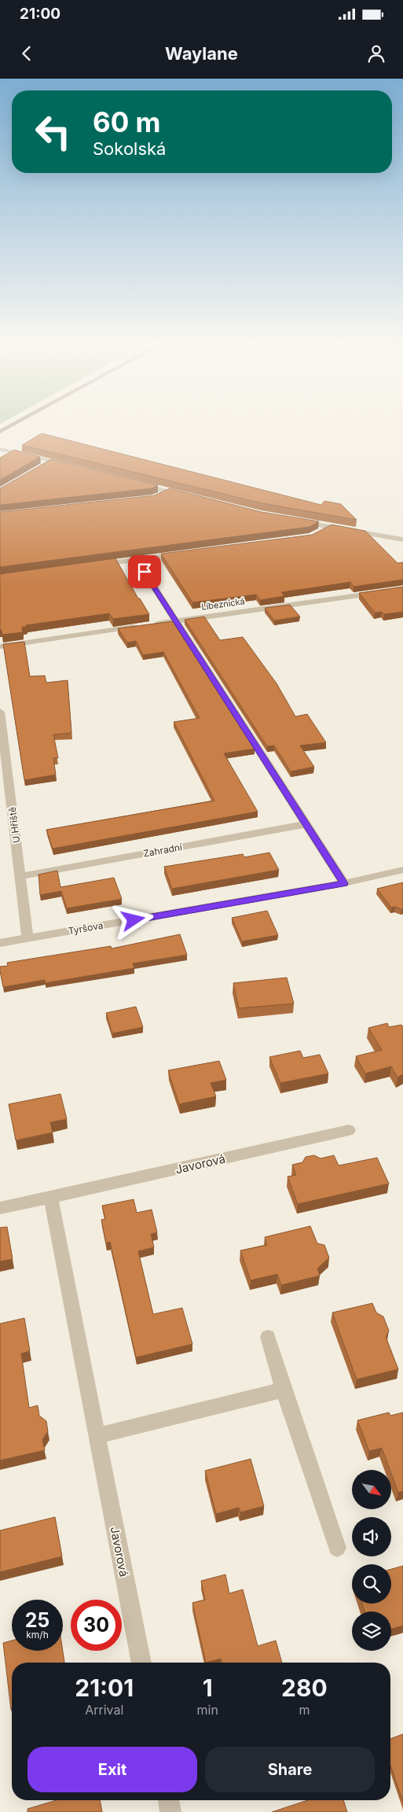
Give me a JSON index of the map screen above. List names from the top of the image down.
{
  "streets": {
    "street": [
      "Líbeznická",
      "U Hřiště",
      "Zahradní",
      "Tyršova",
      "Javorová"
    ]
  },
  "crossings": [
    ["U Hřiště", "Zahradní"],
    ["U Hřiště", "Tyršova"]
  ],
  "north": "bottom right",
  "page": {
    "status": "21:00",
    "header": "Waylane",
    "turn": ["60 m", "Sokolská"],
    "speed": "25 km/h",
    "limit": "30",
    "eta": [
      "21:01",
      "Arrival",
      "1",
      "min",
      "280",
      "m"
    ],
    "buttons": ["Exit", "Share"]
  }
}
